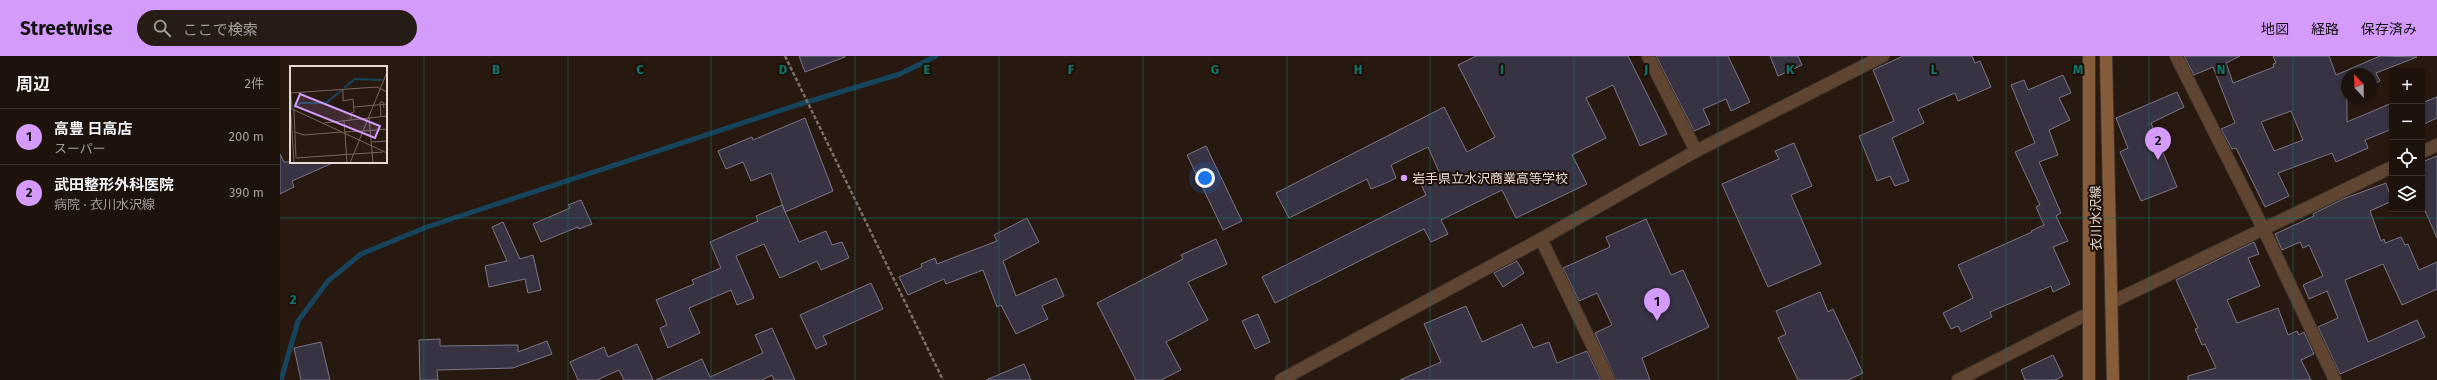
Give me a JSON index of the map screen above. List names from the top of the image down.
{
  "streets": {
    "main road": ["衣川水沢線"]
  },
  "places": ["岩手県立水沢商業高等学校"],
  "north": "top",
  "page": {
    "header": "Streetwise",
    "search": "ここで検索",
    "nav": ["地図", "経路", "保存済み"],
    "heading": ["周辺", "2件"],
    "map_buttons": ["+", "−"],
    "list": [
      {
        "mark": "1",
        "name": "高豊 日高店",
        "note": "スーパー",
        "value": "200 m"
      },
      {
        "mark": "2",
        "name": "武田整形外科医院",
        "note": "病院 · 衣川水沢線",
        "value": "390 m"
      }
    ],
    "pins": ["2", "1"]
  },
  "grid": {
    "columns": [
      "B",
      "C",
      "D",
      "E",
      "F",
      "G",
      "H",
      "I",
      "J",
      "K",
      "L",
      "M",
      "N"
    ],
    "rows": ["2"]
  }
}
